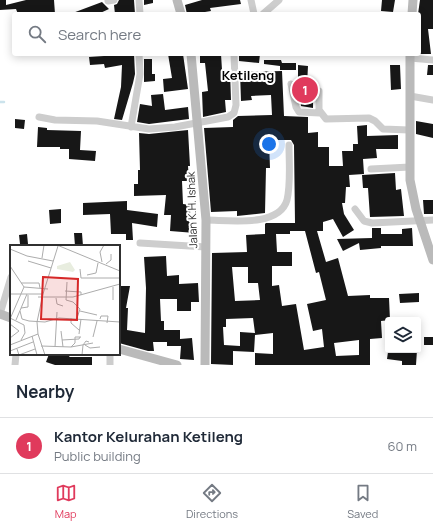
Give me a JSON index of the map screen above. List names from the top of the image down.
{
  "streets": {
    "street": ["Jalan K.H. Ishak"]
  },
  "districts": ["Ketileng"],
  "page": {
    "search": "Search here",
    "pins": "1",
    "heading": "Nearby",
    "list": [
      {
        "mark": "1",
        "name": "Kantor Kelurahan Ketileng",
        "note": "Public building",
        "value": "60 m"
      }
    ],
    "nav": ["Map", "Directions", "Saved"]
  }
}
